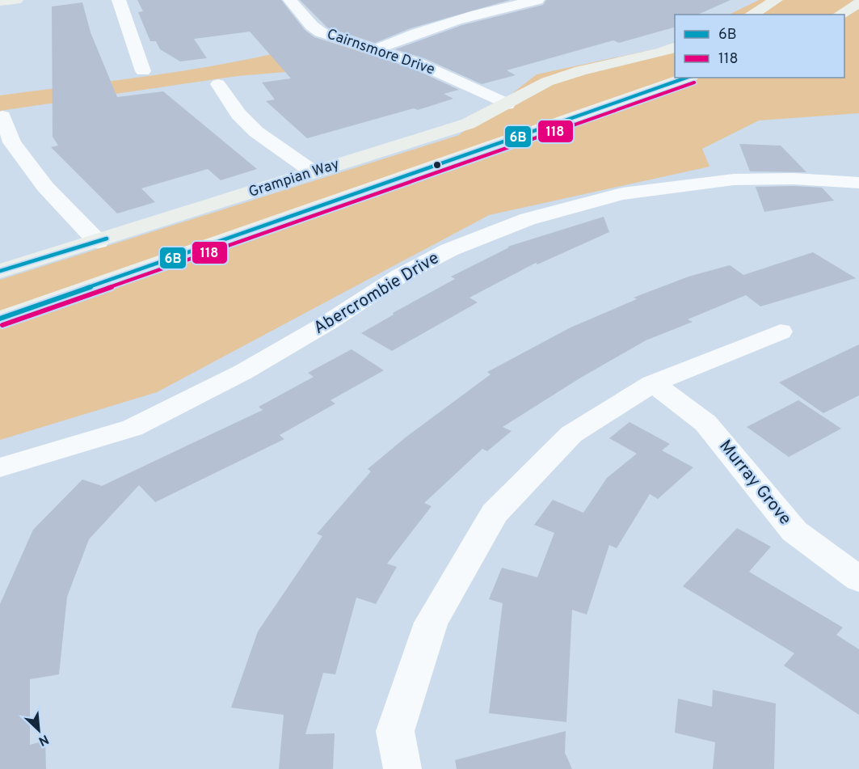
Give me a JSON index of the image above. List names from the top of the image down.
{
  "streets": {
    "street": [
      "Cairnsmore Drive",
      "Grampian Way",
      "Abercrombie Drive",
      "Murray Grove"
    ]
  },
  "crossings": [
    ["Cairnsmore Drive", "Grampian Way"]
  ],
  "lines": ["transit line 6B", "transit line 118"],
  "legend": ["6B", "118"],
  "north": "bottom right"
}
